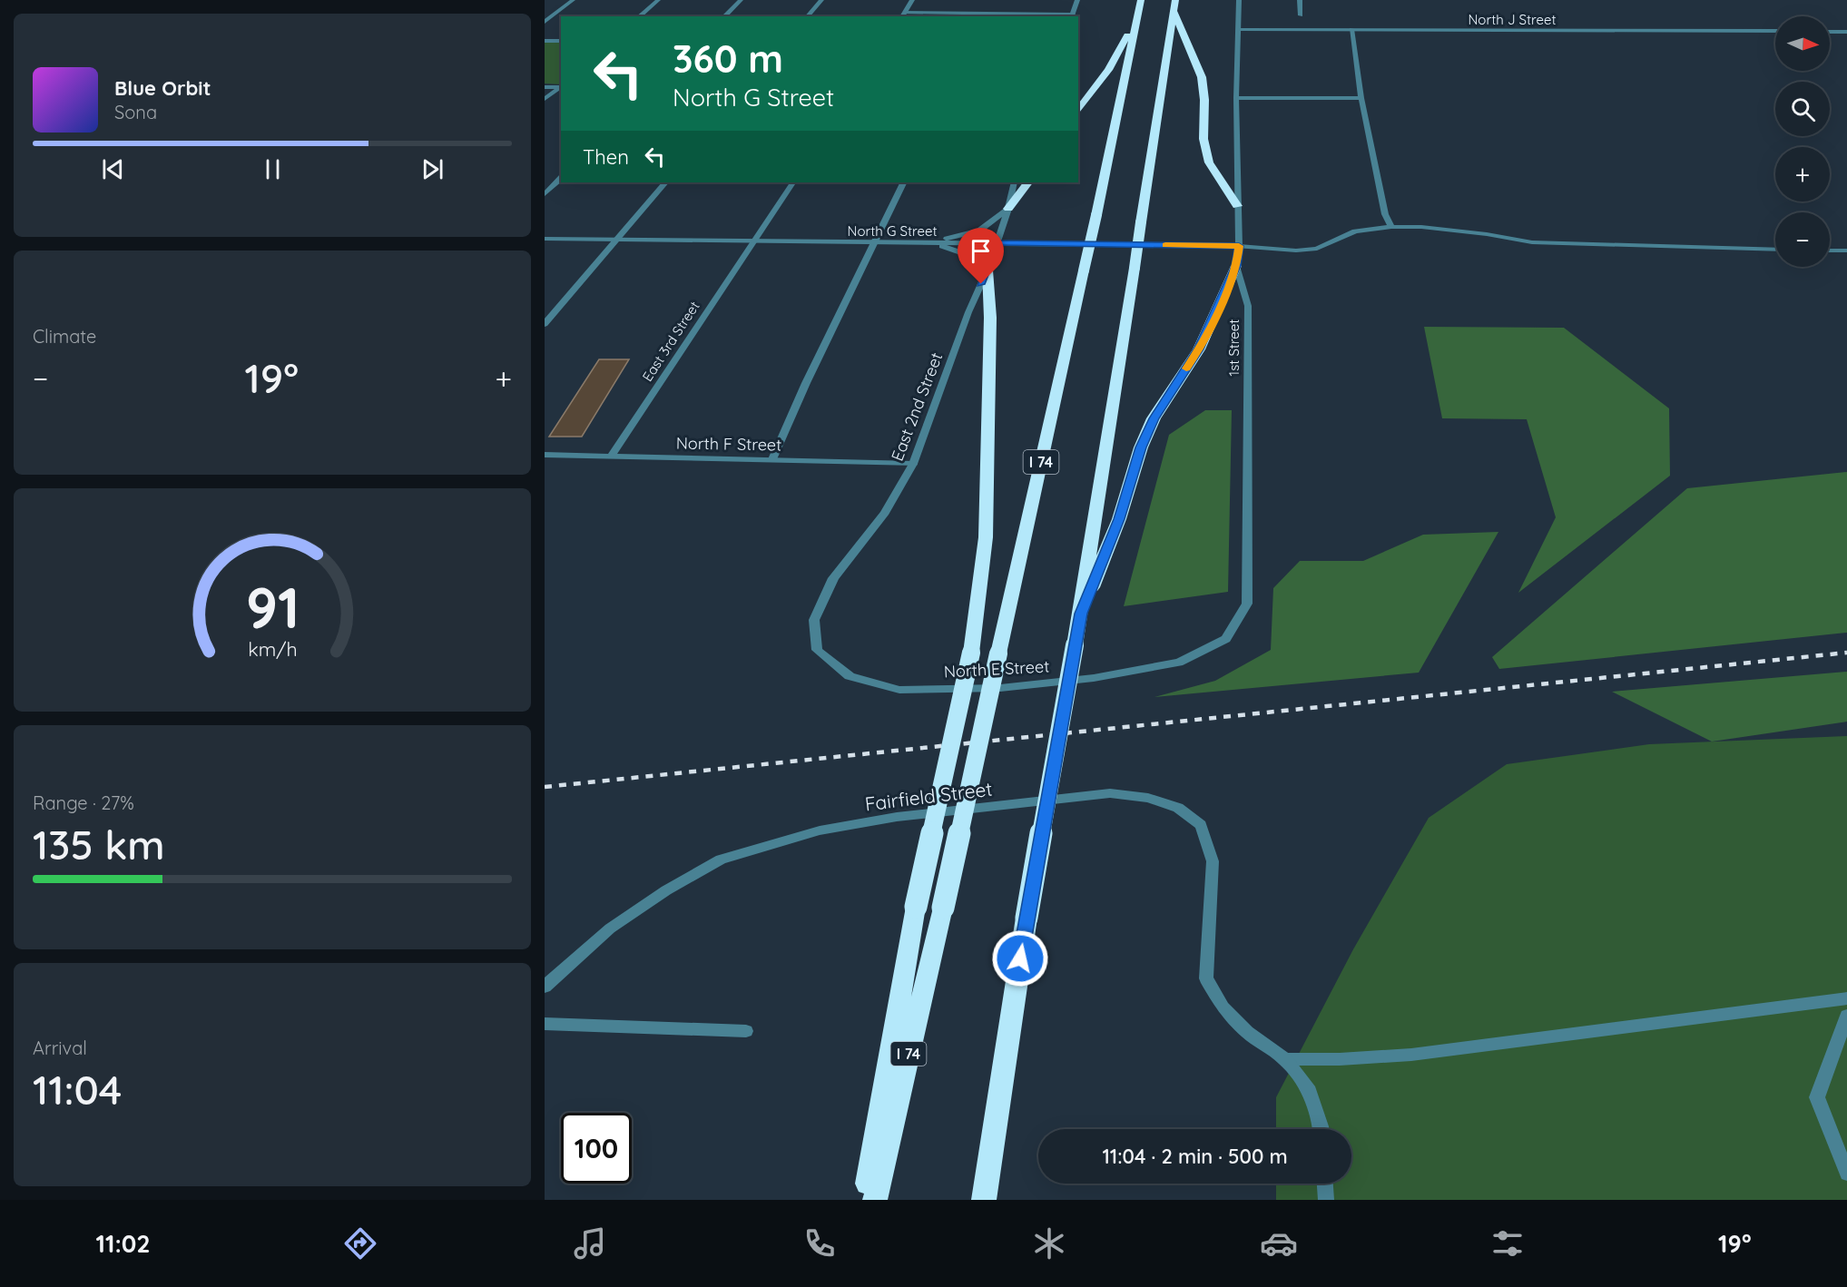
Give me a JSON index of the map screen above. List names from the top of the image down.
{
  "streets": {
    "highway": ["I 74"],
    "street": [
      "North J Street",
      "North G Street",
      "East 3rd Street",
      "1st Street",
      "East 2nd Street",
      "North F Street",
      "North E Street",
      "Fairfield Street"
    ]
  },
  "crossings": [
    ["North J Street", "1st Street"],
    ["North G Street", "East 3rd Street"],
    ["North G Street", "1st Street"],
    ["North G Street", "East 2nd Street"],
    ["East 3rd Street", "North F Street"],
    ["1st Street", "North E Street"],
    ["East 2nd Street", "North F Street"],
    ["East 2nd Street", "North E Street"]
  ],
  "north": "right",
  "page": {
    "map_buttons": ["+", "−"],
    "turn": ["360 m", "North G Street"],
    "song": ["Blue Orbit", "Sona"],
    "then": "Then",
    "tile": [
      "Climate",
      ["Range · 27%", "135 km"],
      ["Arrival", "11:04"]
    ],
    "heat": ["−", "19°", "+"],
    "limit": "100",
    "trip": "11:04 · 2 min · 500 m",
    "tabs": ["11:02", "19°"],
    "gauge": ["91", "km/h"]
  }
}
